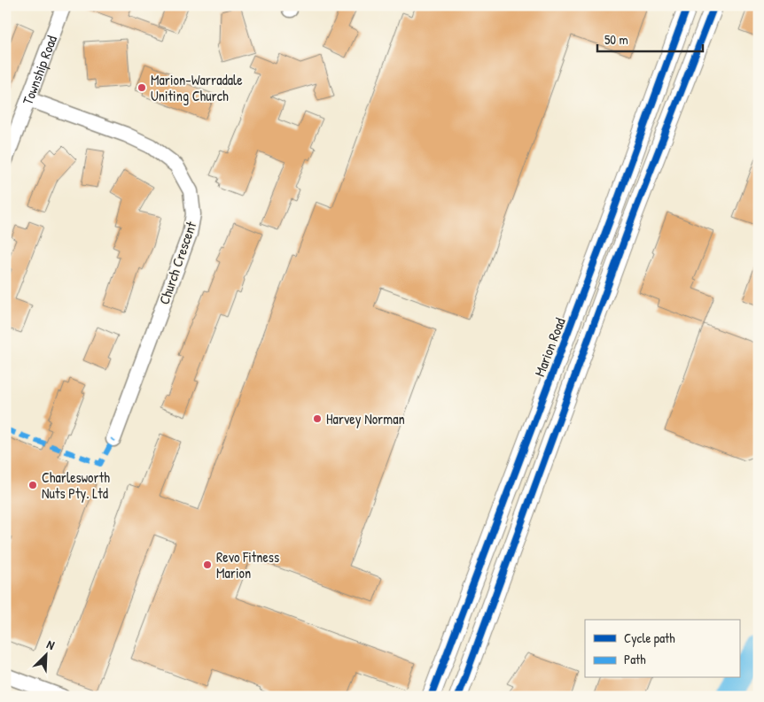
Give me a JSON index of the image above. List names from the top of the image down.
{
  "streets": {
    "main road": ["Marion Road"],
    "street": ["Township Road", "Church Crescent"]
  },
  "crossings": [
    ["Township Road", "Church Crescent"]
  ],
  "places": [
    "Marion-Warradale Uniting Church",
    "Harvey Norman",
    "Charlesworth Nuts Pty. Ltd",
    "Revo Fitness Marion"
  ],
  "legend": ["Cycle path", "Path"],
  "scale_bar": "50 m",
  "north": "top right"
}
